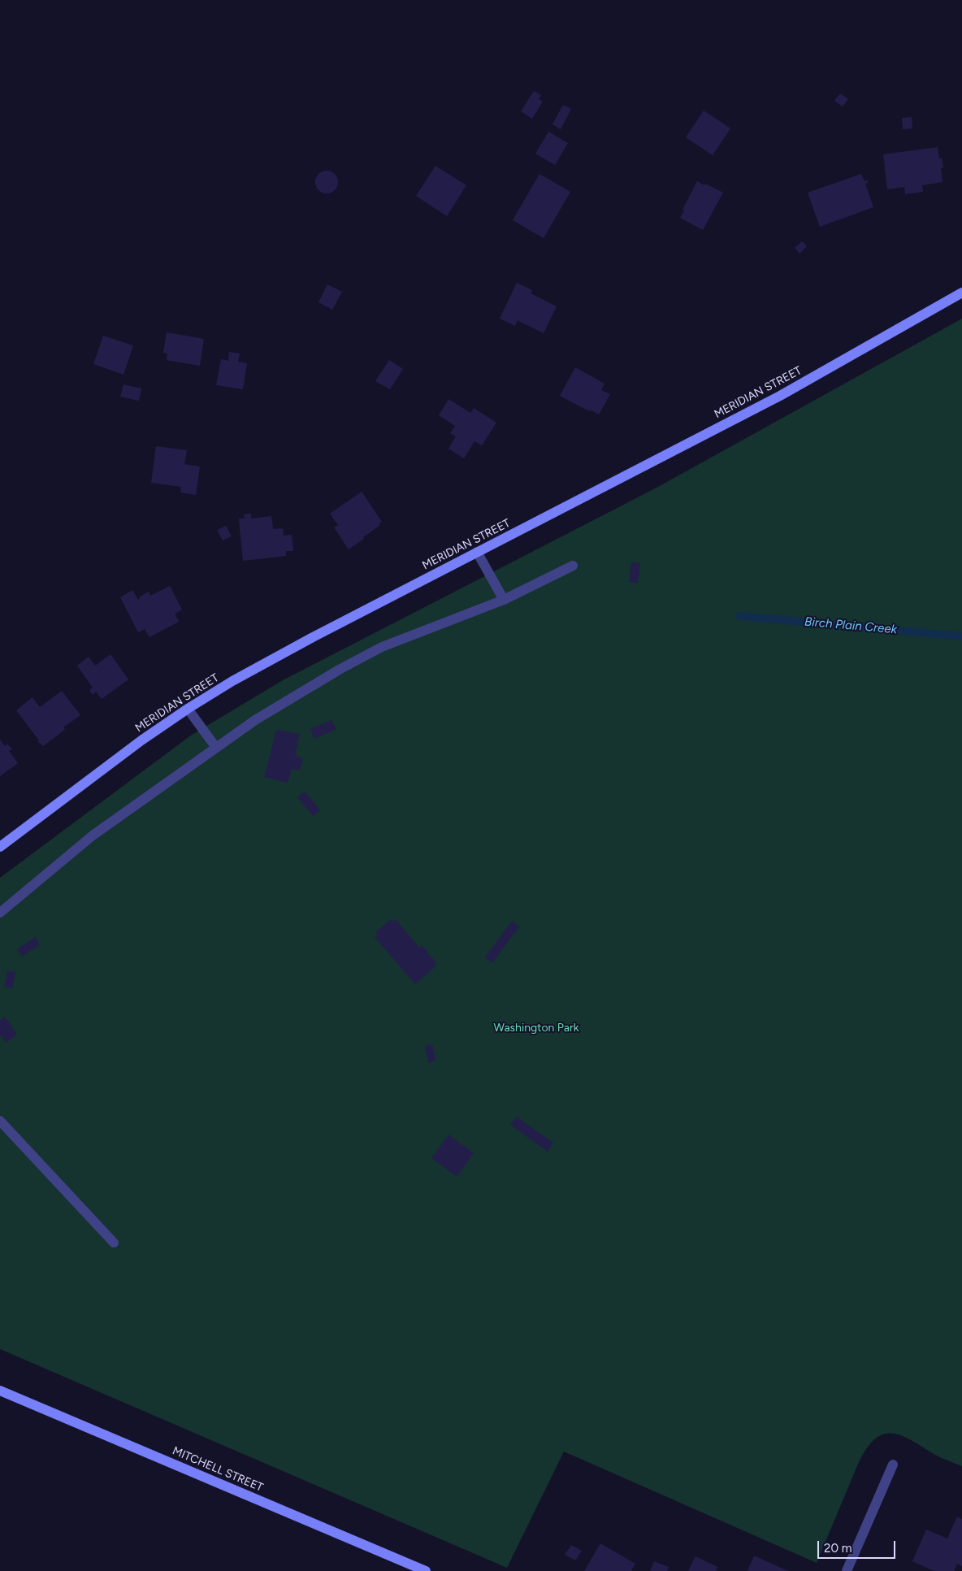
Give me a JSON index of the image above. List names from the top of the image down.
{
  "streets": {
    "street": ["MERIDIAN STREET", "MITCHELL STREET"]
  },
  "water": ["Birch Plain Creek"],
  "parks": ["Washington Park"],
  "scale_bar": "20 m"
}
